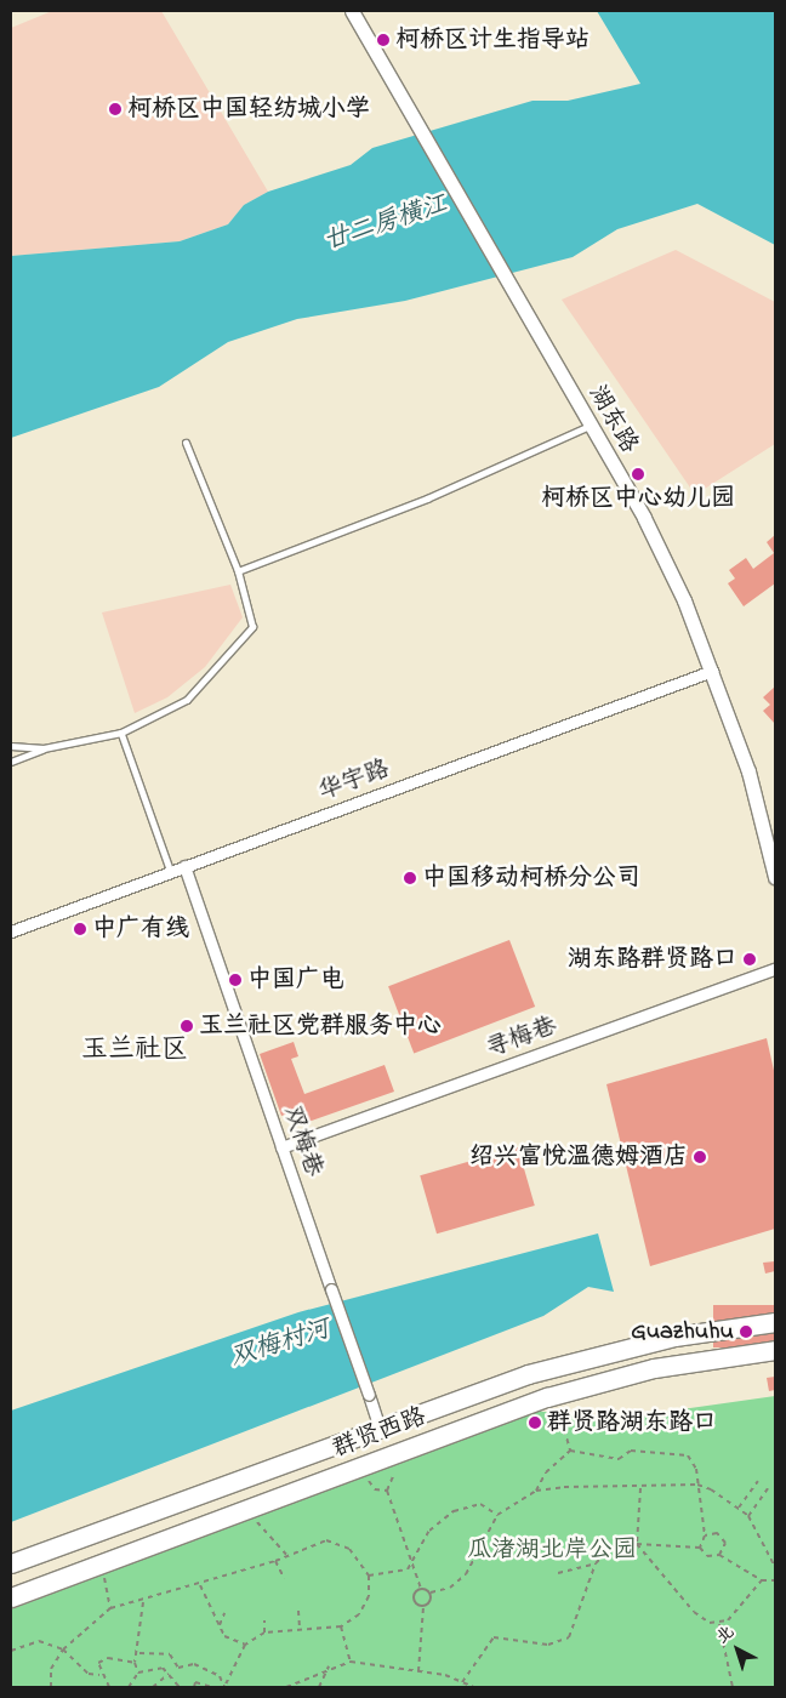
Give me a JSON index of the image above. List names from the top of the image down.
{
  "streets": {
    "main road": ["群贤西路"],
    "street": [
      "湖东路",
      "华宇路",
      "寻梅巷",
      "双梅巷"
    ]
  },
  "crossings": [
    ["湖东路", "华宇路"],
    ["华宇路", "双梅巷"],
    ["寻梅巷", "双梅巷"],
    ["双梅巷", "群贤西路"]
  ],
  "districts": ["玉兰社区"],
  "water": ["廿二房横江", "双梅村河"],
  "parks": ["瓜渚湖北岸公园"],
  "places": [
    "柯桥区计生指导站",
    "柯桥区中国轻纺城小学",
    "柯桥区中心幼儿园",
    "中国移动柯桥分公司",
    "中广有线",
    "湖东路群贤路口",
    "中国广电",
    "玉兰社区党群服务中心",
    "绍兴富悦温德姆酒店",
    "Guazhuhu",
    "群贤路湖东路口"
  ],
  "north": "top left"
}
